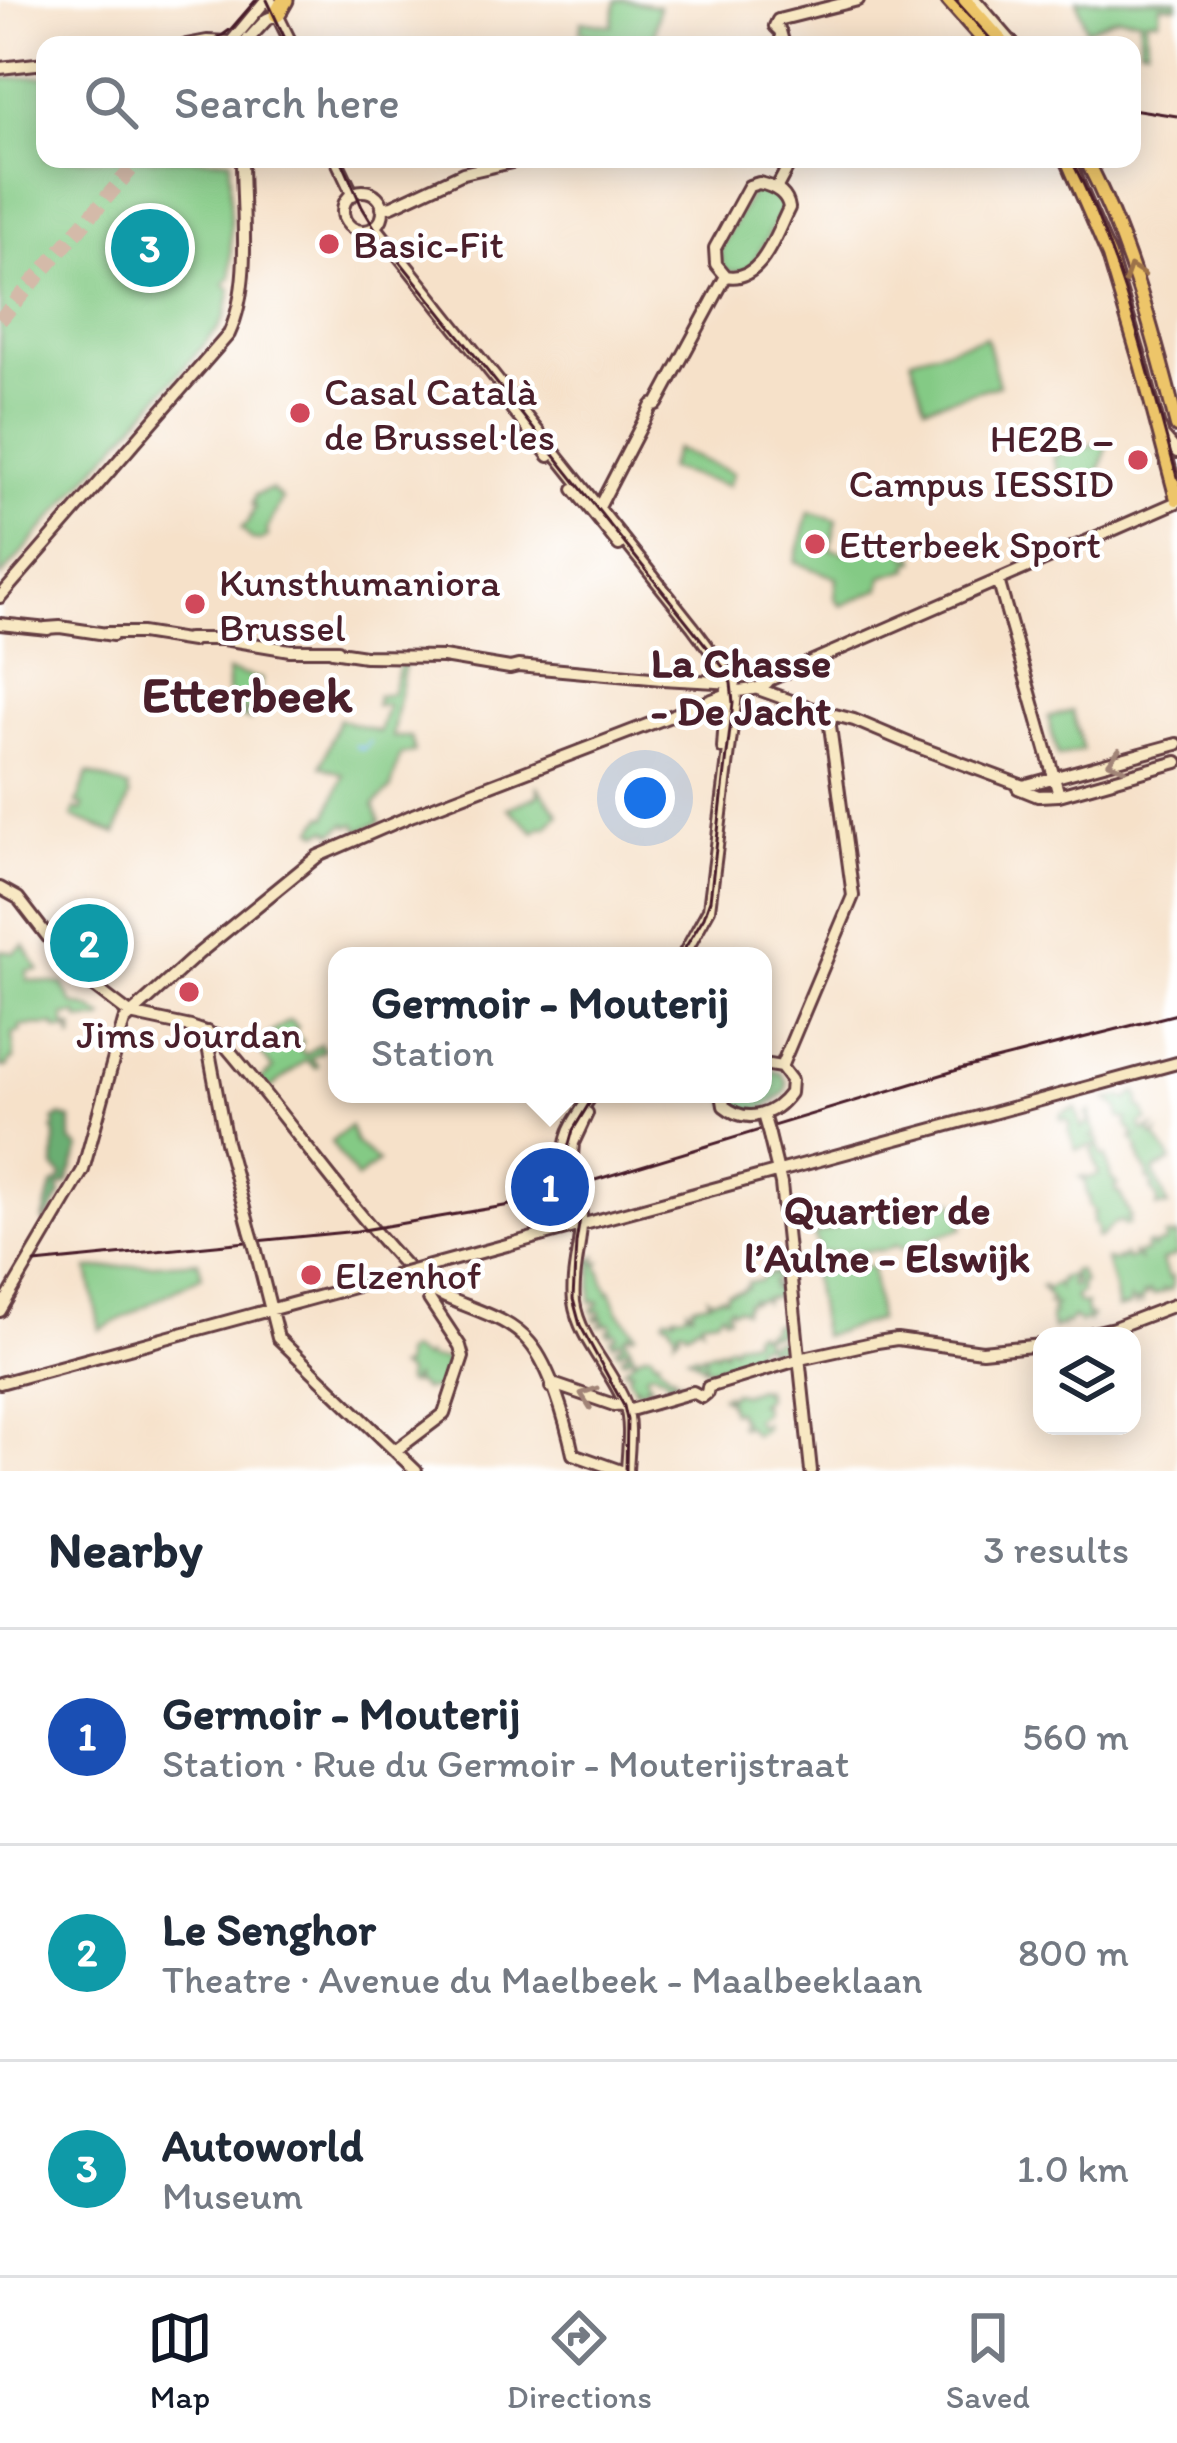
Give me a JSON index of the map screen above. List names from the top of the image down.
{
  "districts": ["La Chasse - De Jacht", "Etterbeek", "Quartier de l’Aulne - Elswijk"],
  "places": [
    "Basic-Fit",
    "Casal Català de Brussel·les",
    "HE2B – Campus IESSID",
    "Etterbeek Sport",
    "Kunsthumaniora Brussel",
    "Jims Jourdan",
    "Elzenhof"
  ],
  "page": {
    "search": "Search here",
    "pins": ["3", "2", "1"],
    "popup": ["Germoir - Mouterij", "Station"],
    "heading": ["Nearby", "3 results"],
    "list": [
      {
        "mark": "1",
        "name": "Germoir - Mouterij",
        "note": "Station · Rue du Germoir - Mouterijstraat",
        "value": "560 m"
      },
      {
        "mark": "2",
        "name": "Le Senghor",
        "note": "Theatre · Avenue du Maelbeek - Maalbeeklaan",
        "value": "800 m"
      },
      {
        "mark": "3",
        "name": "Autoworld",
        "note": "Museum",
        "value": "1.0 km"
      }
    ],
    "nav": ["Map", "Directions", "Saved"]
  }
}
